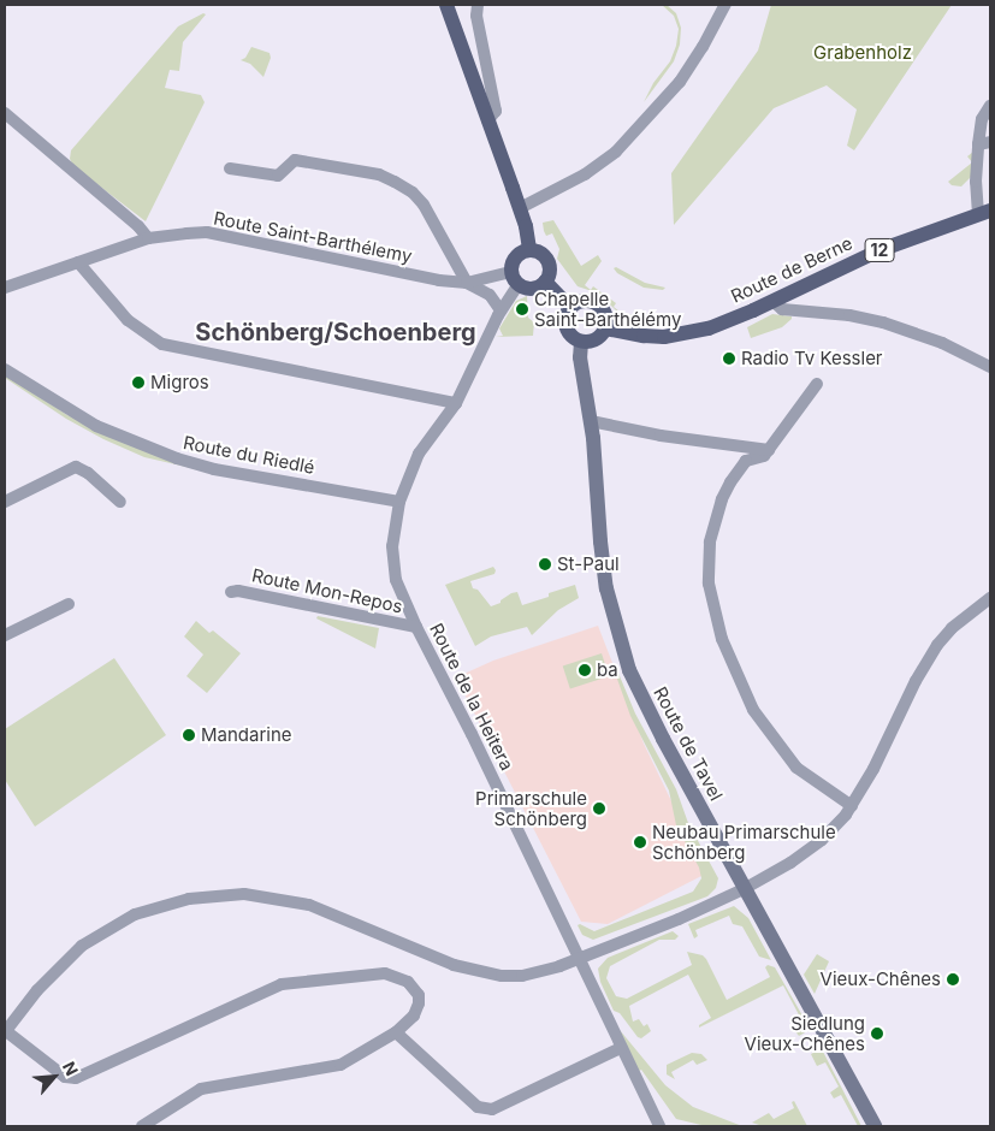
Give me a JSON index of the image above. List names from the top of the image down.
{
  "streets": {
    "main road": ["12", "Route de Berne", "Route de Tavel"],
    "street": [
      "Route Saint-Barthélemy",
      "Route du Riedlé",
      "Route Mon-Repos",
      "Route de la Heitera"
    ]
  },
  "crossings": [
    ["Route Saint-Barthélemy", "Route de la Heitera"],
    ["Route de Berne", "Route de Tavel"],
    ["Route du Riedlé", "Route de la Heitera"],
    ["Route Mon-Repos", "Route de la Heitera"]
  ],
  "districts": ["Schönberg/Schoenberg"],
  "parks": ["Grabenholz"],
  "places": [
    "Chapelle Saint-Barthélémy",
    "Radio Tv Kessler",
    "Migros",
    "St-Paul",
    "ba",
    "Mandarine",
    "Primarschule Schönberg",
    "Neubau Primarschule Schönberg",
    "Vieux-Chênes",
    "Siedlung Vieux-Chênes"
  ],
  "north": "top right"
}
